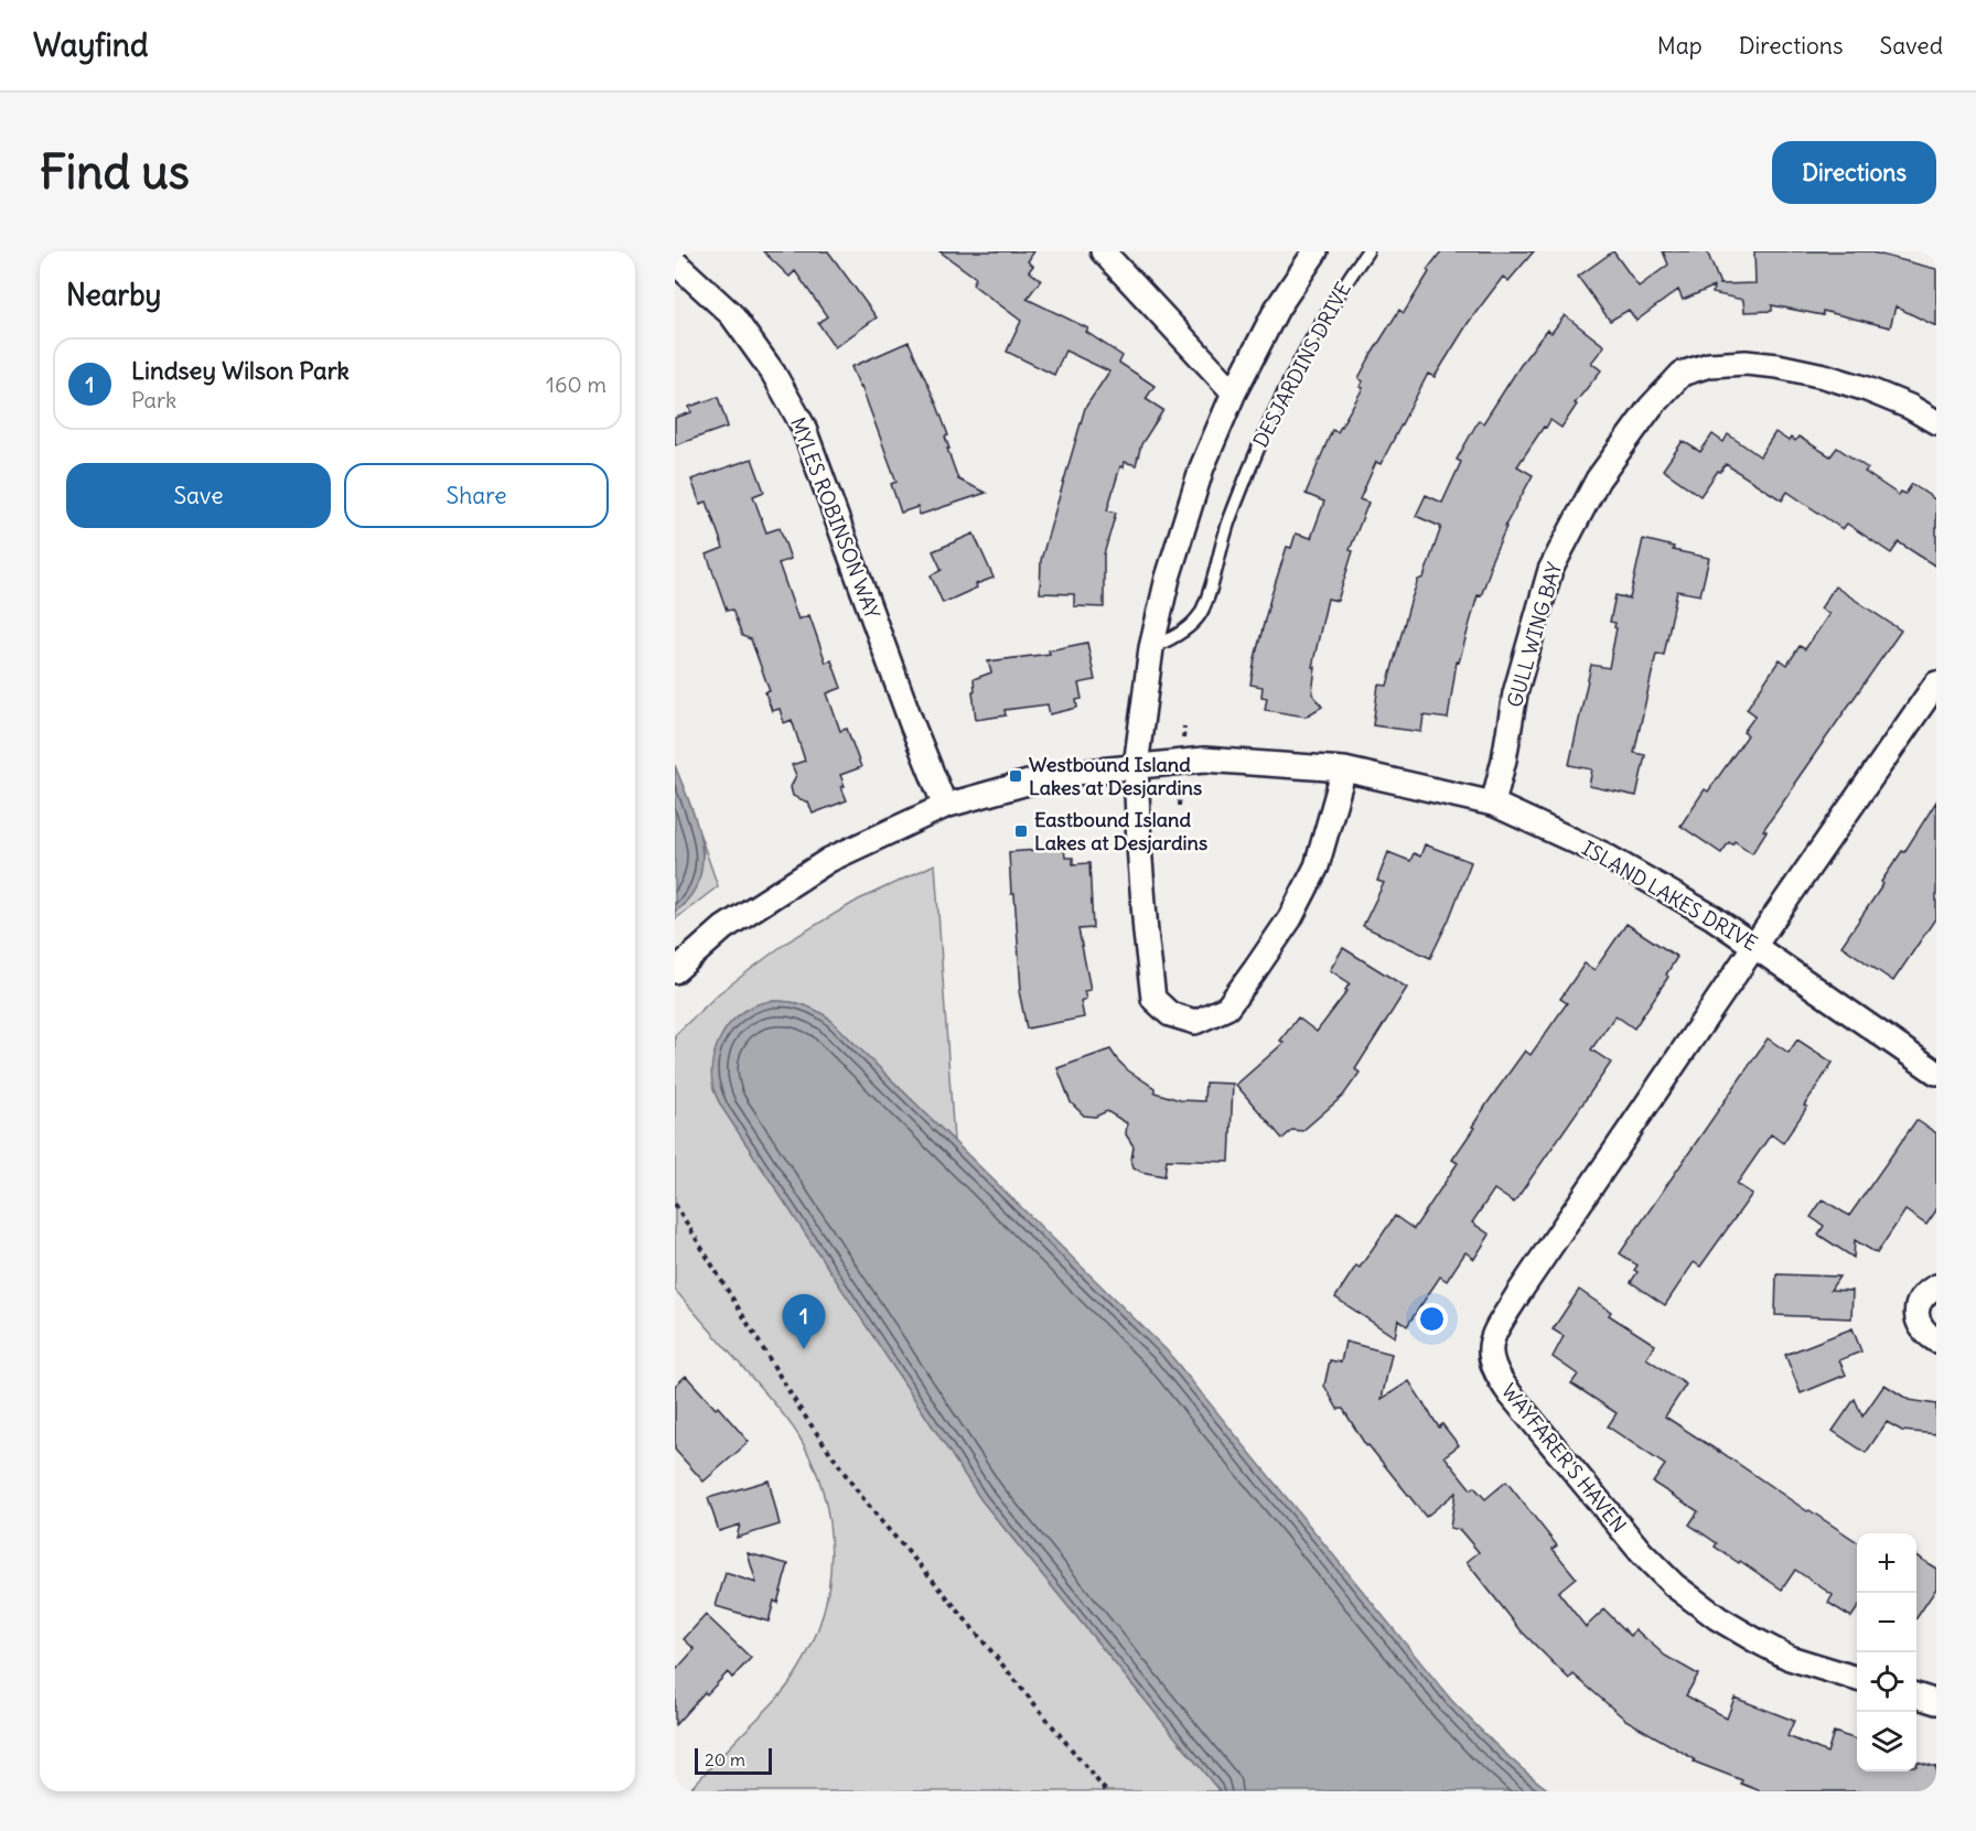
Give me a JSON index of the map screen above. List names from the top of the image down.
{
  "streets": {
    "street": [
      "MYLES ROBINSON WAY",
      "GULL WING BAY",
      "ISLAND LAKES DRIVE",
      "WAYFARER'S HAVEN"
    ],
    "lane": ["DESJARDINS DRIVE"]
  },
  "crossings": [
    ["MYLES ROBINSON WAY", "ISLAND LAKES DRIVE"],
    ["GULL WING BAY", "ISLAND LAKES DRIVE"],
    ["ISLAND LAKES DRIVE", "WAYFARER'S HAVEN"]
  ],
  "places": {
    "transit": ["Westbound Island Lakes at Desjardins", "Eastbound Island Lakes at Desjardins"]
  },
  "scale_bar": "20 m",
  "page": {
    "header": "Wayfind",
    "nav": ["Map", "Directions", "Saved"],
    "buttons": [
      "Directions",
      ["Save", "Share"]
    ],
    "title": "Find us",
    "heading": "Nearby",
    "list": [
      {
        "mark": "1",
        "name": "Lindsey Wilson Park",
        "note": "Park",
        "value": "160 m"
      }
    ],
    "pins": "1",
    "map_buttons": ["+", "−"],
    "scale": "20 m"
  }
}
